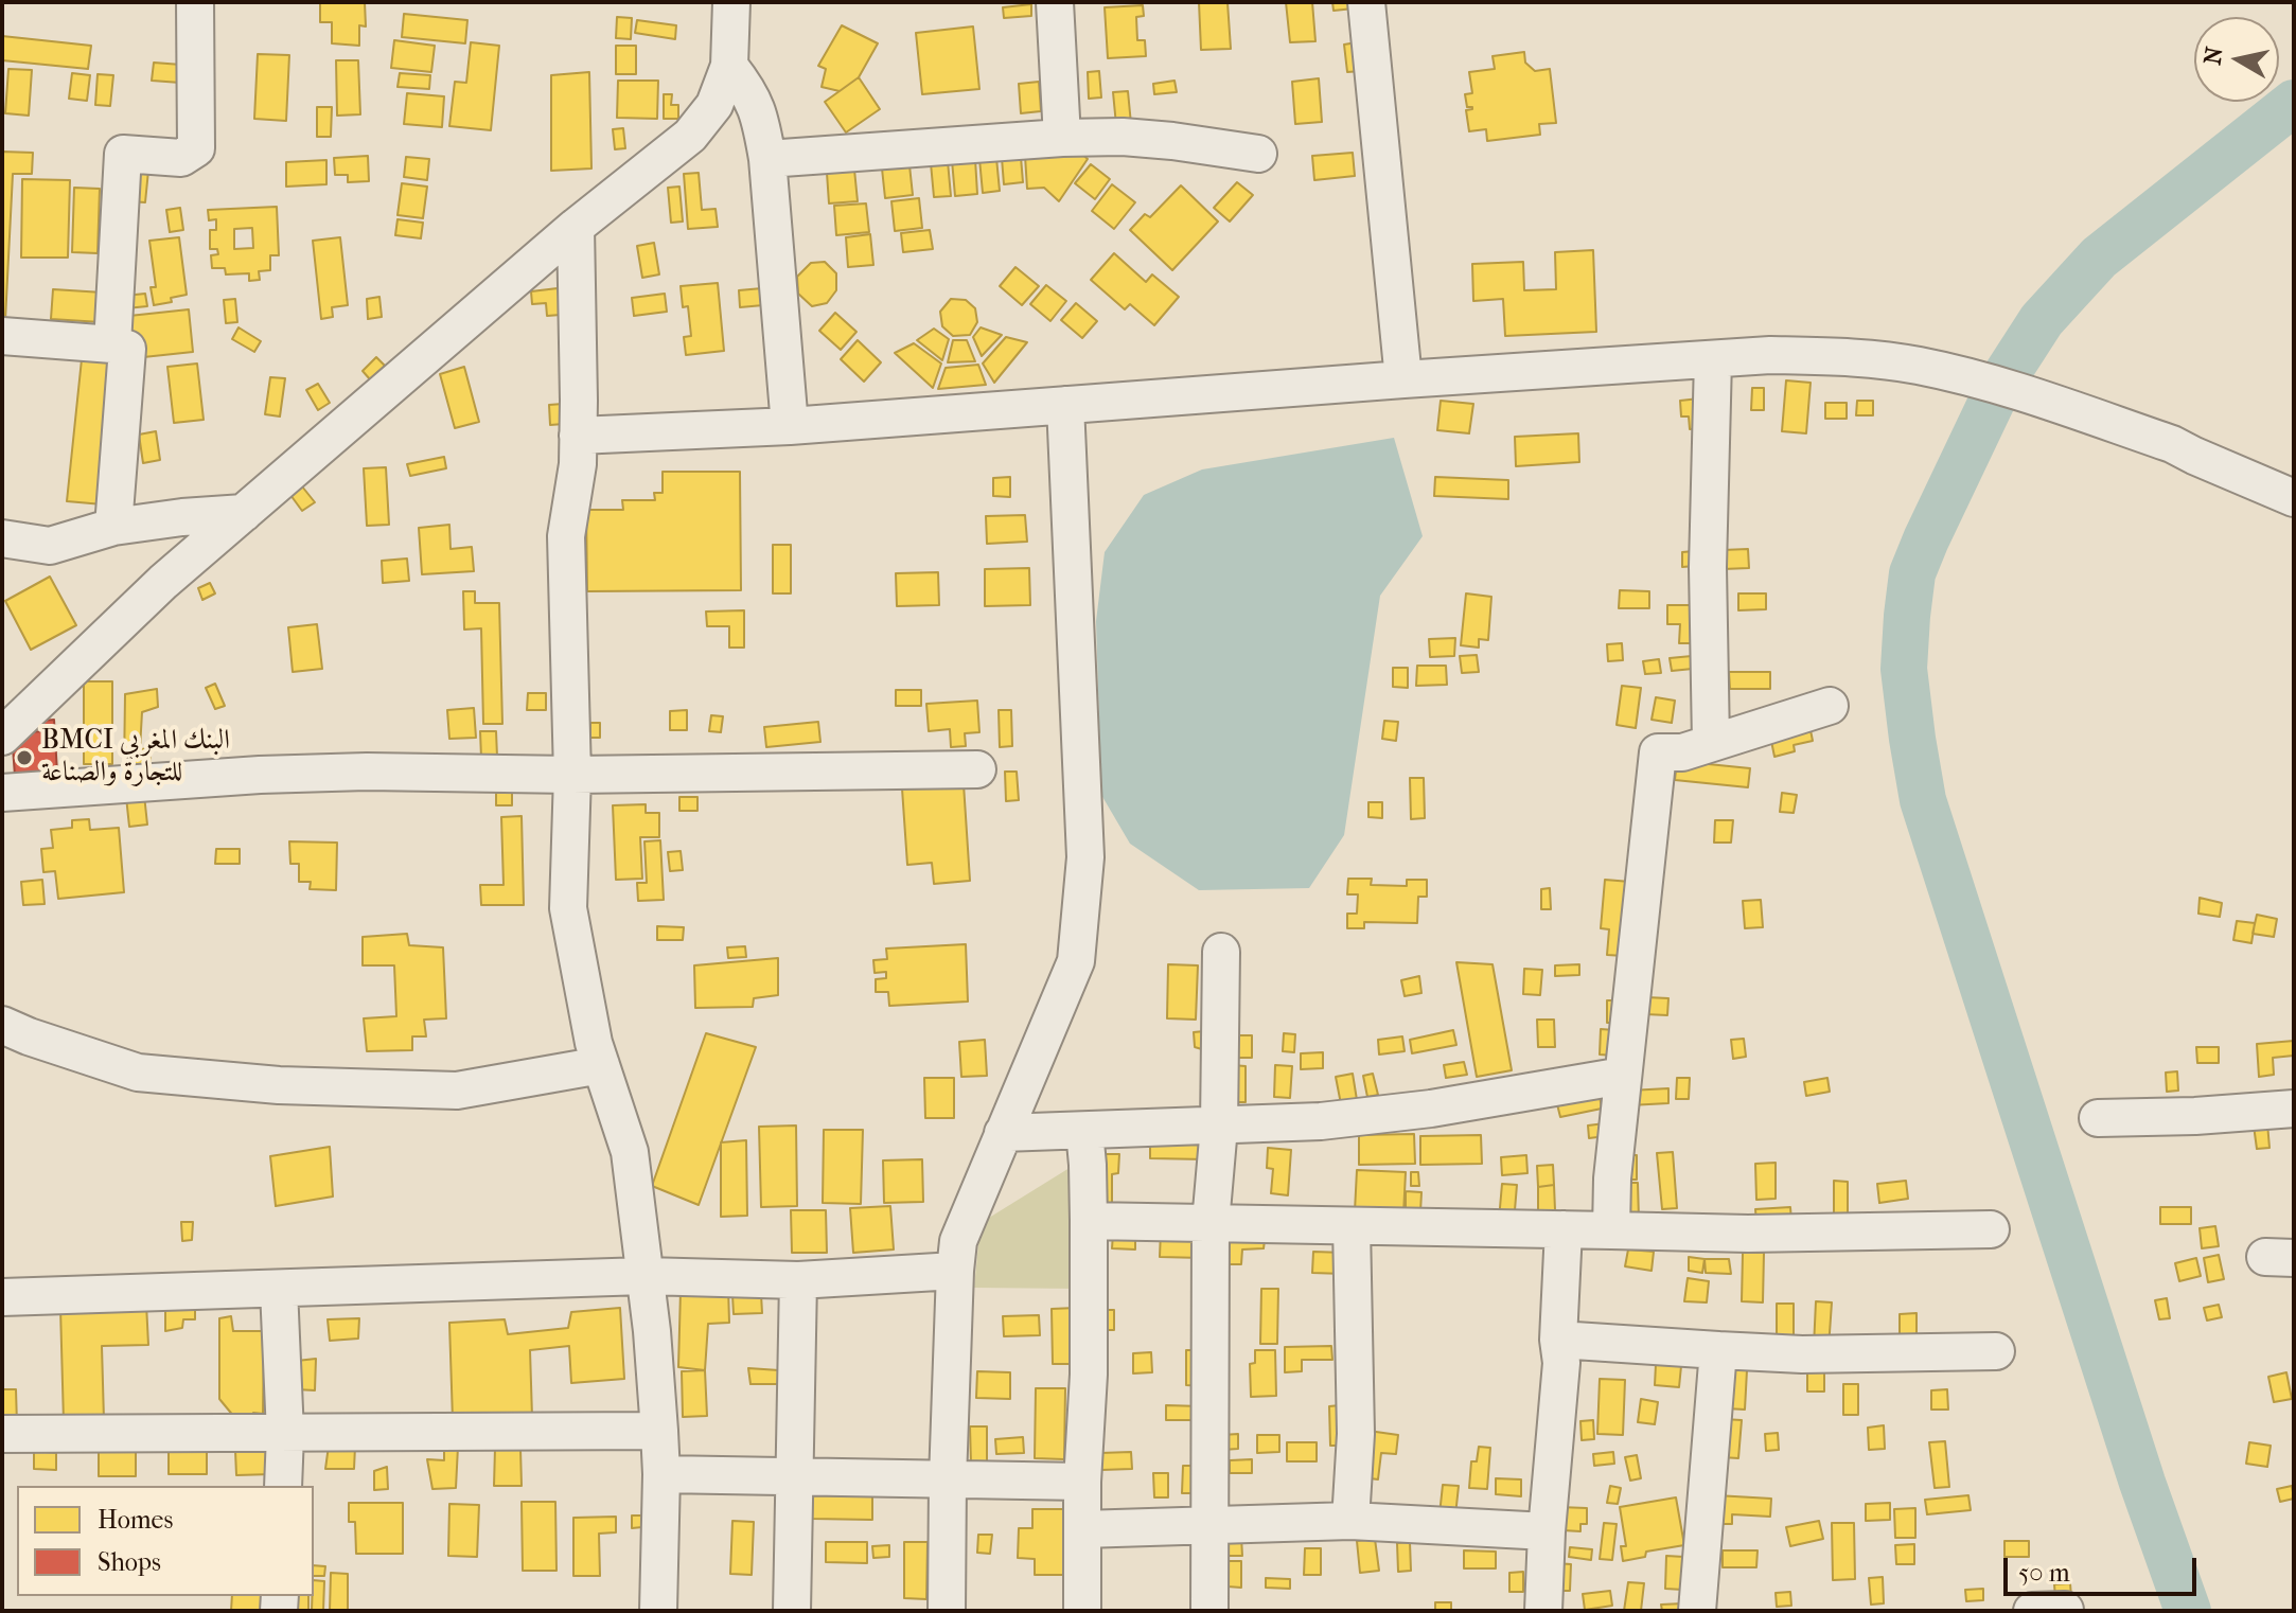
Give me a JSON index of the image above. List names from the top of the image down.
{
  "places": ["BMCI البنك المغربي للتجارة والصناعة"],
  "legend": ["Homes", "Shops"],
  "scale_bar": "50 m",
  "north": "left"
}
